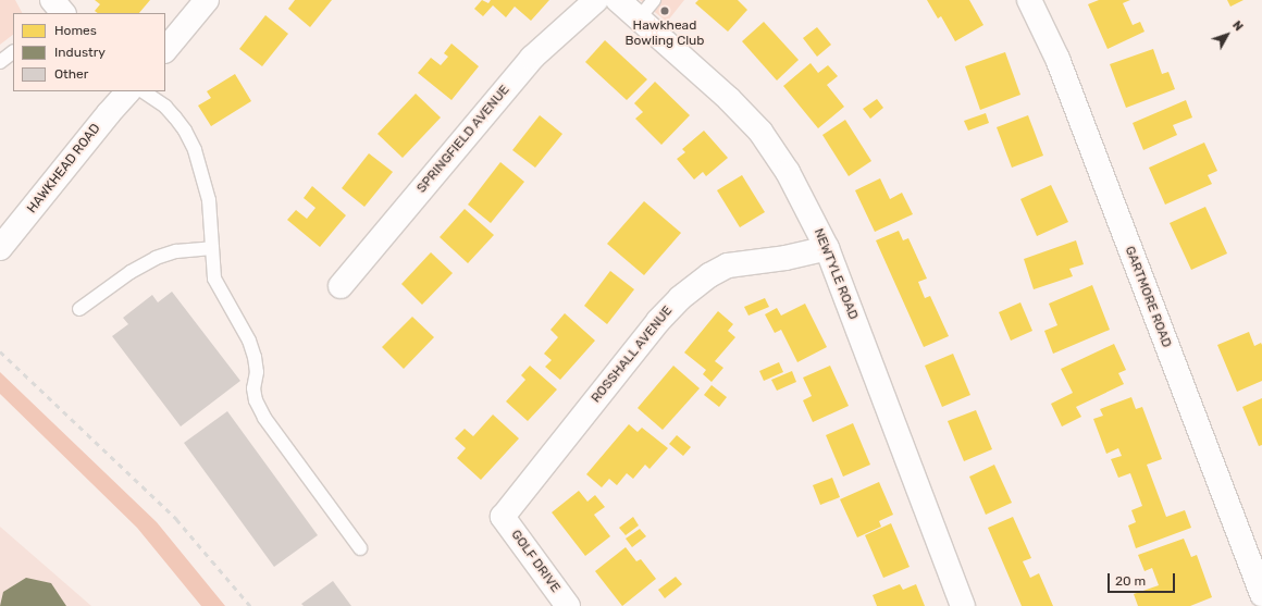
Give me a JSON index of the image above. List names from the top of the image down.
{
  "streets": {
    "street": [
      "SPRINGFIELD AVENUE",
      "HAWKHEAD ROAD",
      "NEWTYLE ROAD",
      "GARTMORE ROAD",
      "ROSSHALL AVENUE",
      "GOLF DRIVE"
    ]
  },
  "crossings": [
    ["NEWTYLE ROAD", "ROSSHALL AVENUE"],
    ["ROSSHALL AVENUE", "GOLF DRIVE"]
  ],
  "places": ["Hawkhead Bowling Club"],
  "legend": ["Homes", "Industry", "Other"],
  "scale_bar": "20 m",
  "north": "top right"
}
